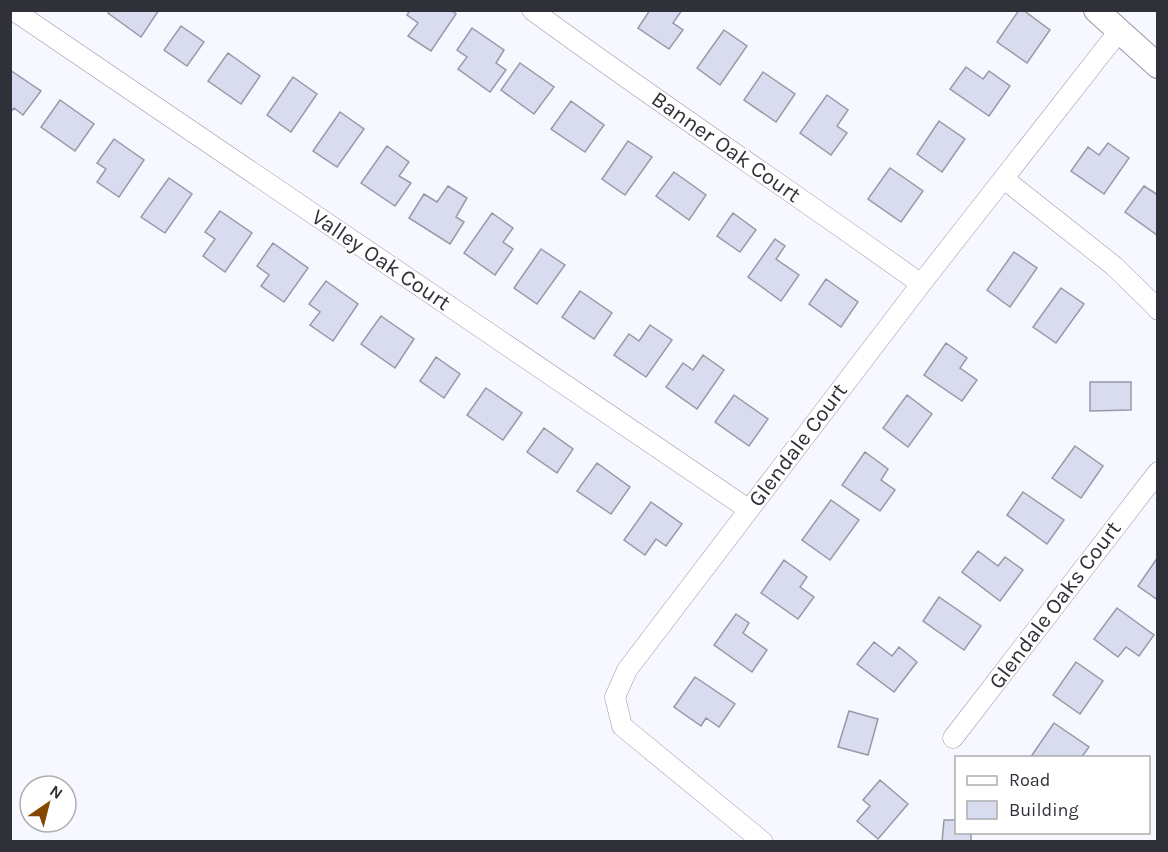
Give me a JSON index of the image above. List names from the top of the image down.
{
  "streets": {
    "street": [
      "Banner Oak Court",
      "Valley Oak Court",
      "Glendale Court",
      "Glendale Oaks Court"
    ]
  },
  "crossings": [
    ["Banner Oak Court", "Glendale Court"],
    ["Valley Oak Court", "Glendale Court"]
  ],
  "legend": ["Road", "Building"],
  "north": "top right"
}
